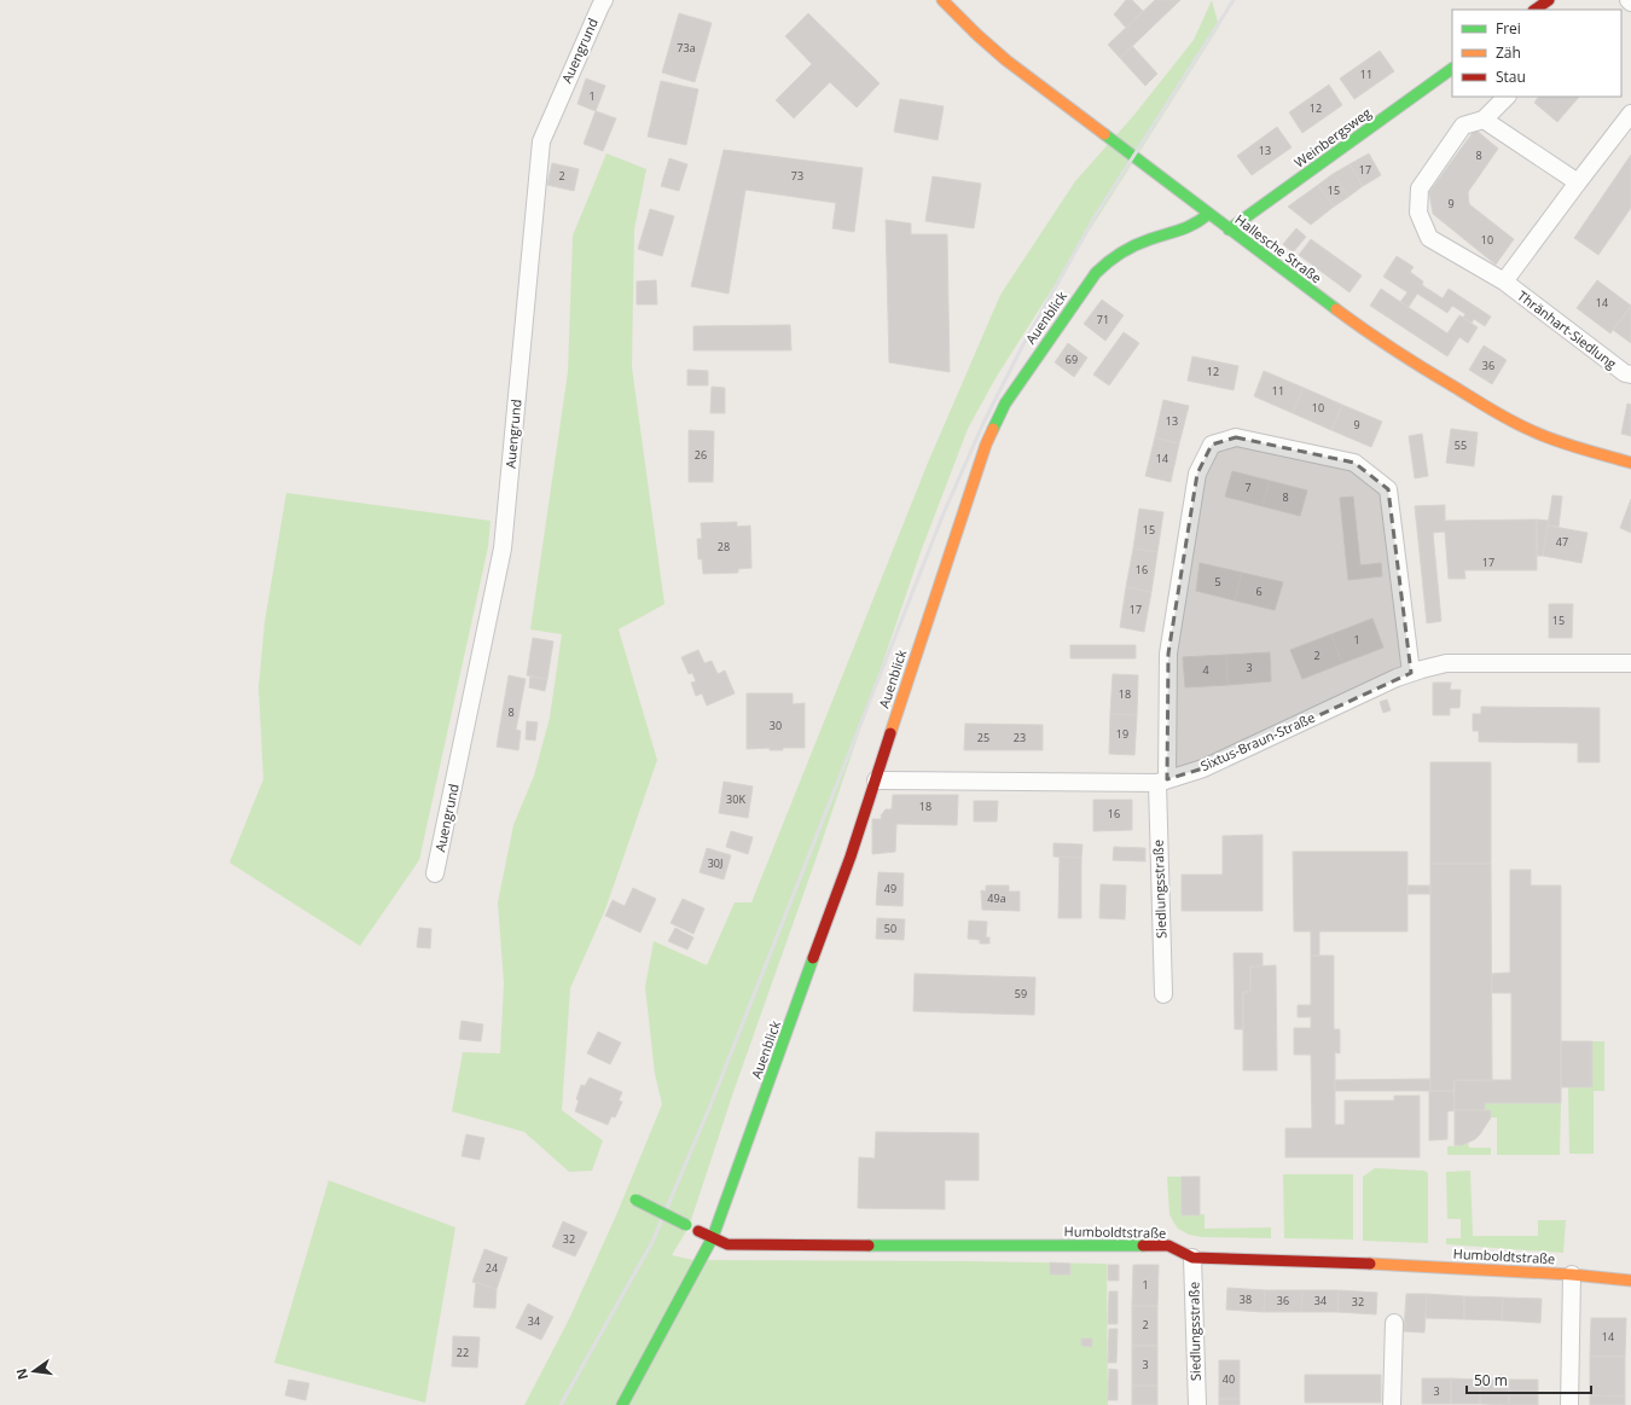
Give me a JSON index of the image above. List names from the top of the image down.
{
  "streets": {
    "street": [
      "Auengrund",
      "Weinbergsweg",
      "Hallesche Straße",
      "Auenblick",
      "Thränhart-Siedlung",
      "Sixtus-Braun-Straße",
      "Siedlungsstraße",
      "Humboldtstraße"
    ]
  },
  "crossings": [
    ["Weinbergsweg", "Hallesche Straße"],
    ["Hallesche Straße", "Auenblick"],
    ["Auenblick", "Sixtus-Braun-Straße"],
    ["Auenblick", "Humboldtstraße"],
    ["Sixtus-Braun-Straße", "Siedlungsstraße"],
    ["Siedlungsstraße", "Humboldtstraße"]
  ],
  "house_numbers": [
    "73a",
    "11",
    "1",
    "12",
    "13",
    "8",
    "17",
    "2",
    "73",
    "15",
    "9",
    "10",
    "14",
    "71",
    "69",
    "36",
    "12",
    "11",
    "10",
    "13",
    "9",
    "55",
    "26",
    "14",
    "7",
    "8",
    "15",
    "47",
    "28",
    "17",
    "16",
    "5",
    "6",
    "17",
    "15",
    "1",
    "2",
    "3",
    "4",
    "18",
    "8",
    "30",
    "19",
    "25",
    "23",
    "30K",
    "18",
    "16",
    "30J",
    "49",
    "49a",
    "50",
    "59",
    "32",
    "24",
    "1",
    "38",
    "36",
    "34",
    "32",
    "34",
    "2",
    "14",
    "22",
    "3",
    "40",
    "3"
  ],
  "legend": ["Frei", "Zäh", "Stau"],
  "scale_bar": "50 m",
  "north": "left"
}
